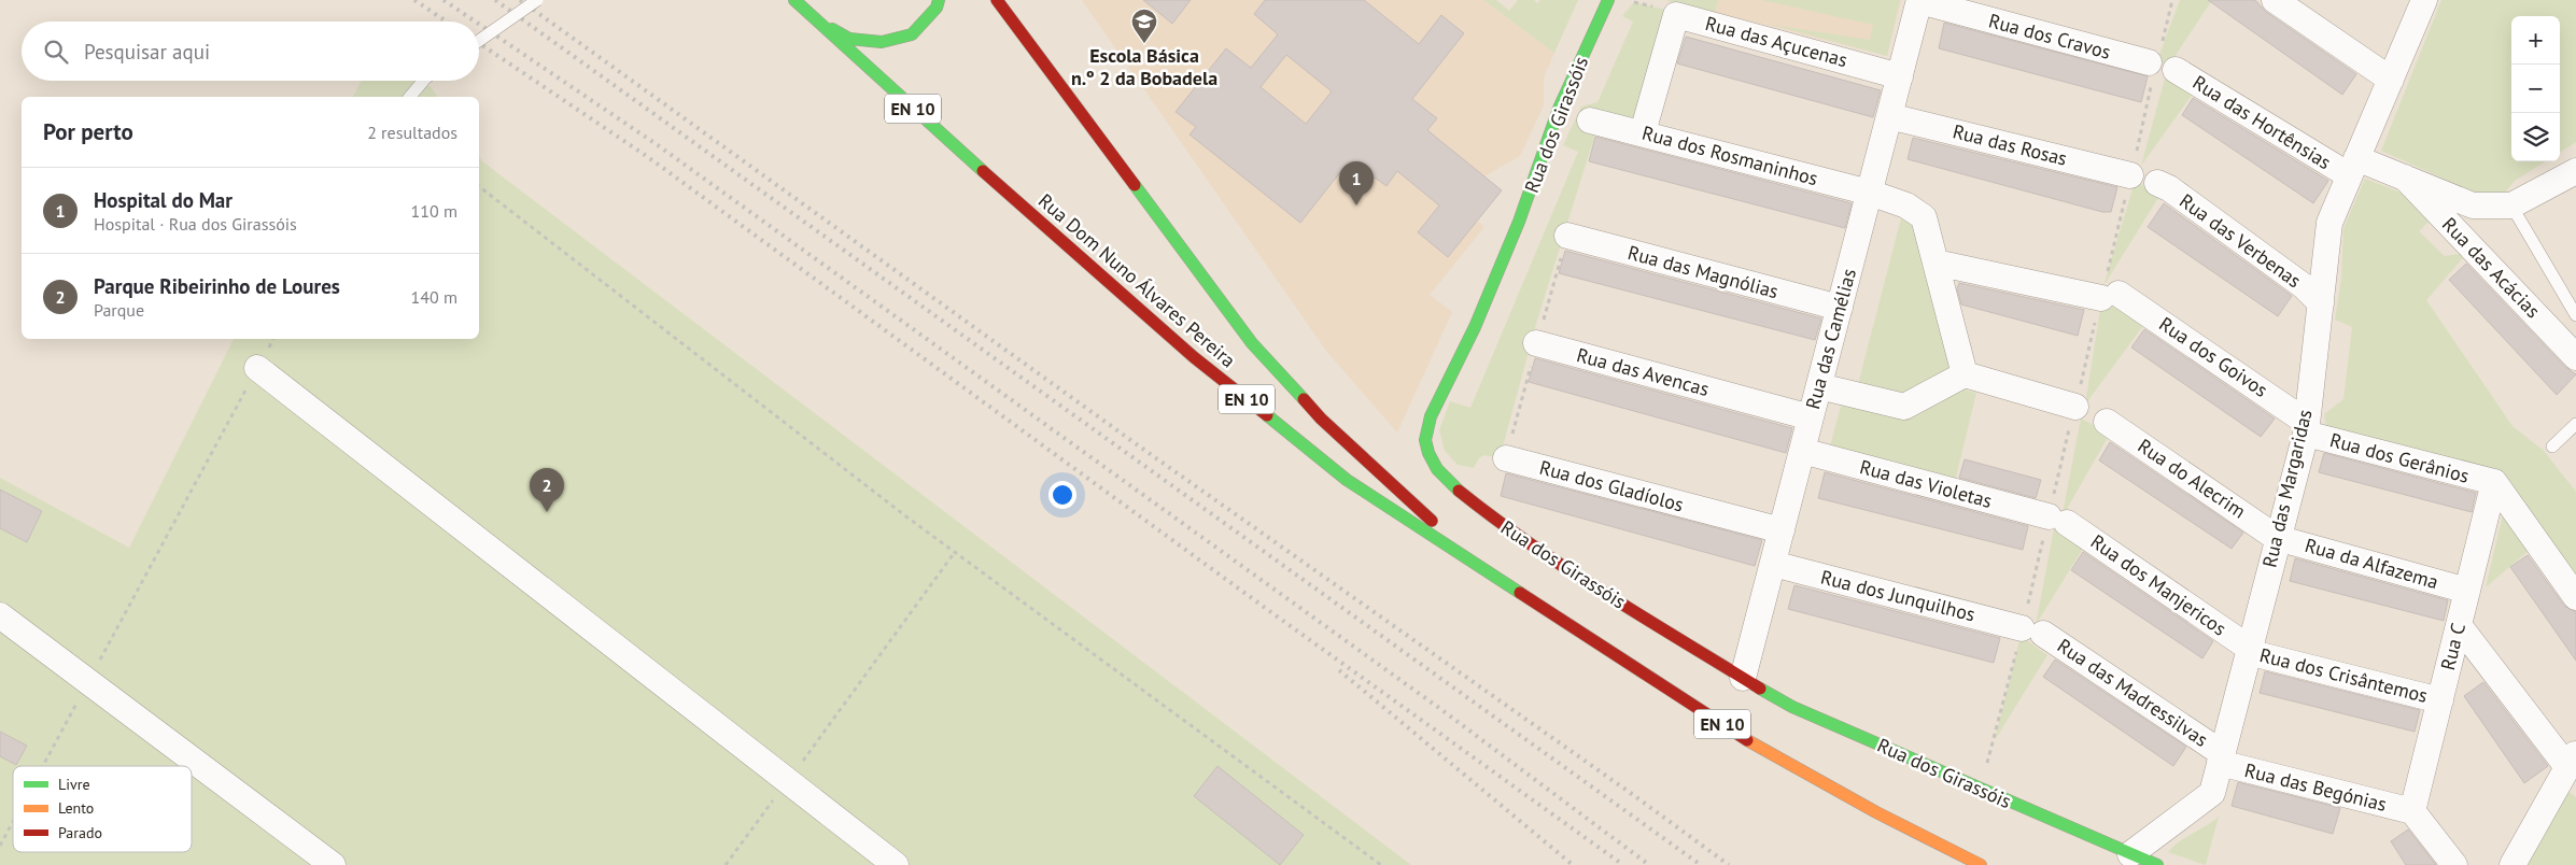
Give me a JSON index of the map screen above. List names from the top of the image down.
{
  "streets": {
    "main road": ["EN 10", "Rua dos Girassóis", "Rua Dom Nuno Álvares Pereira"],
    "street": [
      "Rua dos Cravos",
      "Rua das Açucenas",
      "Rua das Hortênsias",
      "Rua das Rosas",
      "Rua dos Rosmaninhos",
      "Rua das Verbenas",
      "Rua das Acácias",
      "Rua das Magnólias",
      "Rua das Camélias",
      "Rua dos Goivos",
      "Rua das Avencas",
      "Rua dos Gerânios",
      "Rua do Alecrim",
      "Rua das Violetas",
      "Rua dos Gladíolos",
      "Rua das Margaridas",
      "Rua da Alfazema",
      "Rua dos Manjericos",
      "Rua dos Junquilhos",
      "Rua C",
      "Rua dos Crisântemos",
      "Rua das Madressilvas",
      "Rua das Begónias"
    ]
  },
  "crossings": [
    ["Rua dos Cravos", "Rua das Hortênsias"],
    ["Rua dos Cravos", "Rua das Camélias"],
    ["Rua das Açucenas", "Rua dos Rosmaninhos"],
    ["Rua das Açucenas", "Rua das Camélias"],
    ["EN 10", "Rua Dom Nuno Álvares Pereira"],
    ["Rua das Hortênsias", "Rua das Acácias"],
    ["Rua das Hortênsias", "Rua das Margaridas"],
    ["Rua dos Girassóis", "Rua das Camélias"],
    ["Rua dos Girassóis", "Rua das Margaridas"],
    ["Rua das Rosas", "Rua das Camélias"],
    ["Rua dos Rosmaninhos", "Rua das Camélias"],
    ["Rua dos Rosmaninhos", "Rua dos Goivos"],
    ["Rua das Verbenas", "Rua das Margaridas"],
    ["Rua das Magnólias", "Rua das Camélias"],
    ["Rua das Camélias", "Rua das Avencas"],
    ["Rua das Camélias", "Rua das Violetas"],
    ["Rua das Camélias", "Rua dos Gladíolos"],
    ["Rua das Camélias", "Rua dos Junquilhos"],
    ["Rua dos Goivos", "Rua dos Gerânios"],
    ["Rua dos Goivos", "Rua das Margaridas"],
    ["Rua dos Gerânios", "Rua das Margaridas"],
    ["Rua dos Gerânios", "Rua C"],
    ["Rua do Alecrim", "Rua das Margaridas"],
    ["Rua do Alecrim", "Rua da Alfazema"],
    ["Rua das Violetas", "Rua dos Manjericos"],
    ["Rua das Margaridas", "Rua da Alfazema"],
    ["Rua das Margaridas", "Rua dos Manjericos"],
    ["Rua das Margaridas", "Rua dos Crisântemos"],
    ["Rua das Margaridas", "Rua das Madressilvas"],
    ["Rua das Margaridas", "Rua das Begónias"],
    ["Rua da Alfazema", "Rua C"],
    ["Rua dos Manjericos", "Rua dos Crisântemos"],
    ["Rua dos Junquilhos", "Rua das Madressilvas"],
    ["Rua C", "Rua dos Crisântemos"],
    ["Rua C", "Rua das Begónias"],
    ["Rua das Madressilvas", "Rua das Begónias"]
  ],
  "places": {
    "school or university": ["Escola Básica n.º 2 da Bobadela"]
  },
  "legend": ["Livre", "Lento", "Parado"],
  "page": {
    "map_buttons": ["+", "−"],
    "search": "Pesquisar aqui",
    "heading": ["Por perto", "2 resultados"],
    "pins": ["1", "2"],
    "list": [
      {
        "mark": "1",
        "name": "Hospital do Mar",
        "note": "Hospital · Rua dos Girassóis",
        "value": "110 m"
      },
      {
        "mark": "2",
        "name": "Parque Ribeirinho de Loures",
        "note": "Parque",
        "value": "140 m"
      }
    ]
  }
}
